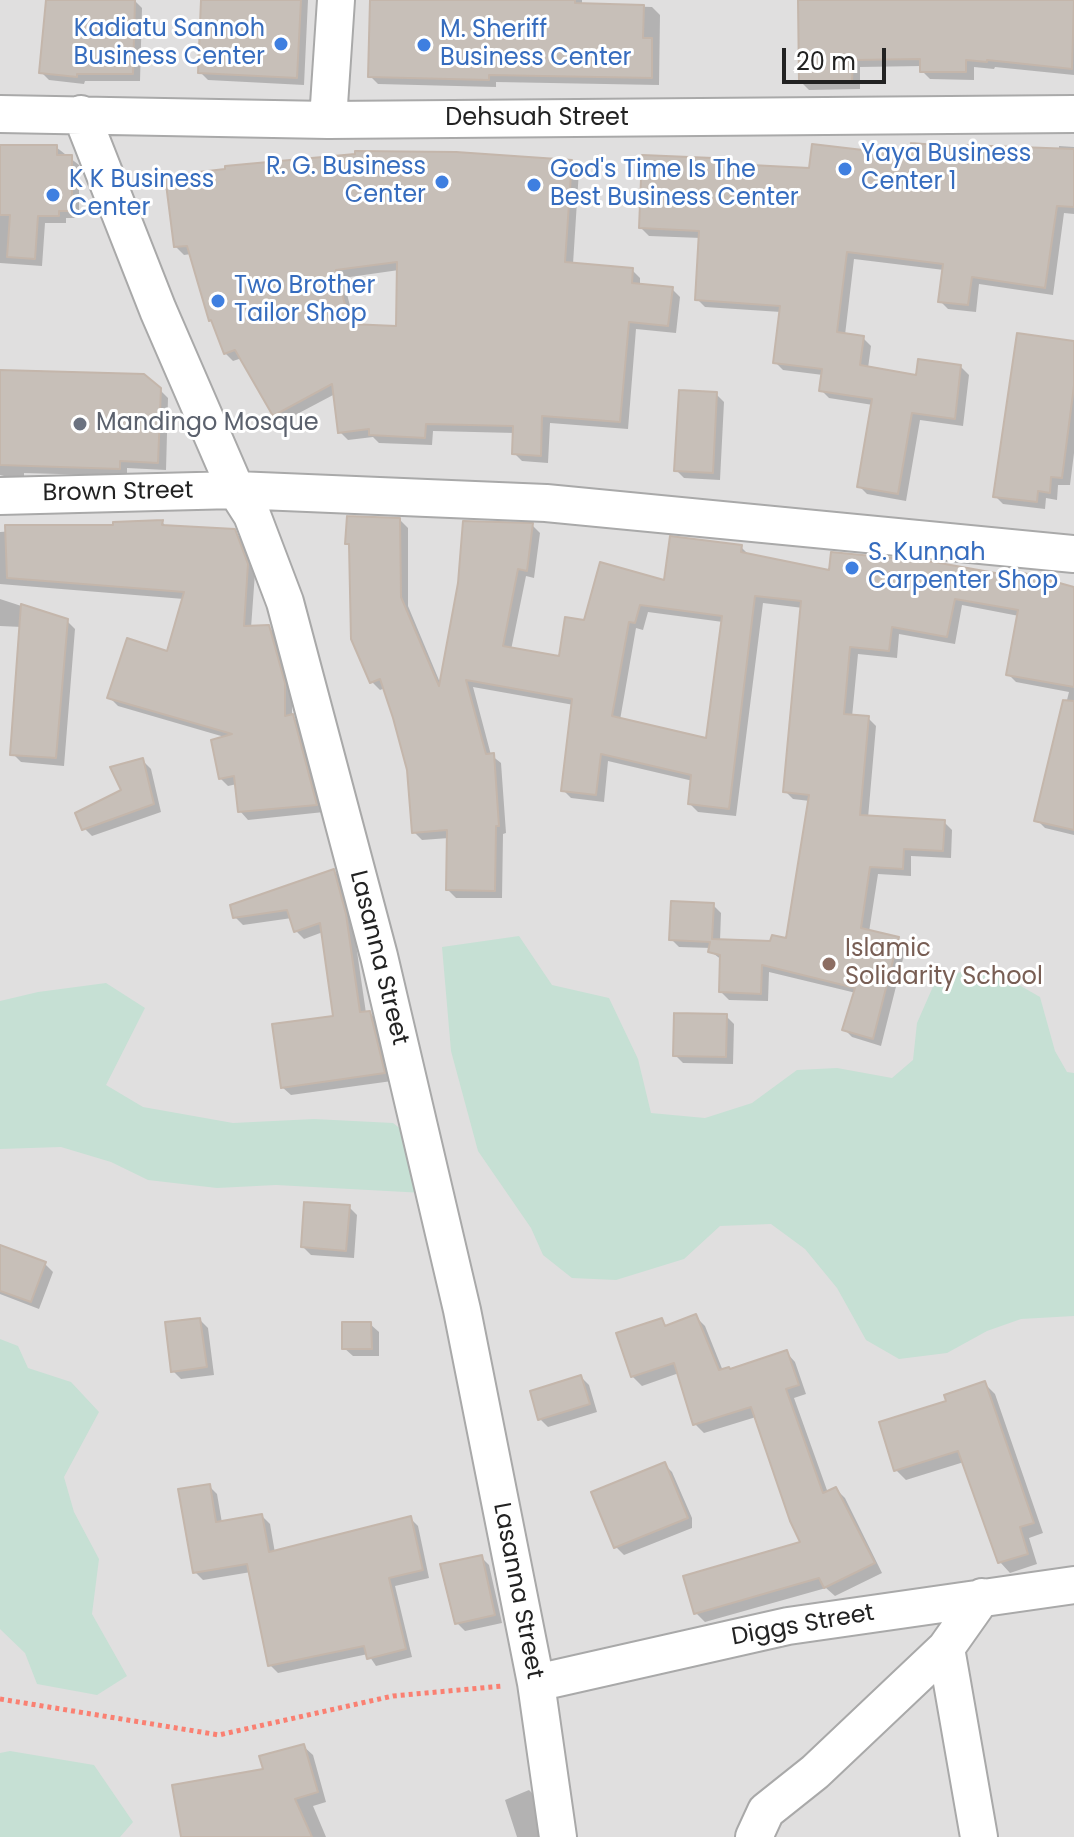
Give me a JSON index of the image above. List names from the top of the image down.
{
  "streets": {
    "street": [
      "Dehsuah Street",
      "Brown Street",
      "Lasanna Street",
      "Diggs Street"
    ]
  },
  "crossings": [
    ["Dehsuah Street", "Lasanna Street"],
    ["Brown Street", "Lasanna Street"],
    ["Lasanna Street", "Diggs Street"]
  ],
  "places": [
    "Kadiatu Sannoh Business Center",
    "M. Sheriff Business Center",
    "Yaya Business Center 1",
    "R. G. Business Center",
    "God's Time Is The Best Business Center",
    "K K Business Center",
    "Two Brother Tailor Shop",
    "Mandingo Mosque",
    "S. Kunnah Carpenter Shop",
    "Islamic Solidarity School"
  ],
  "scale_bar": "20 m"
}
